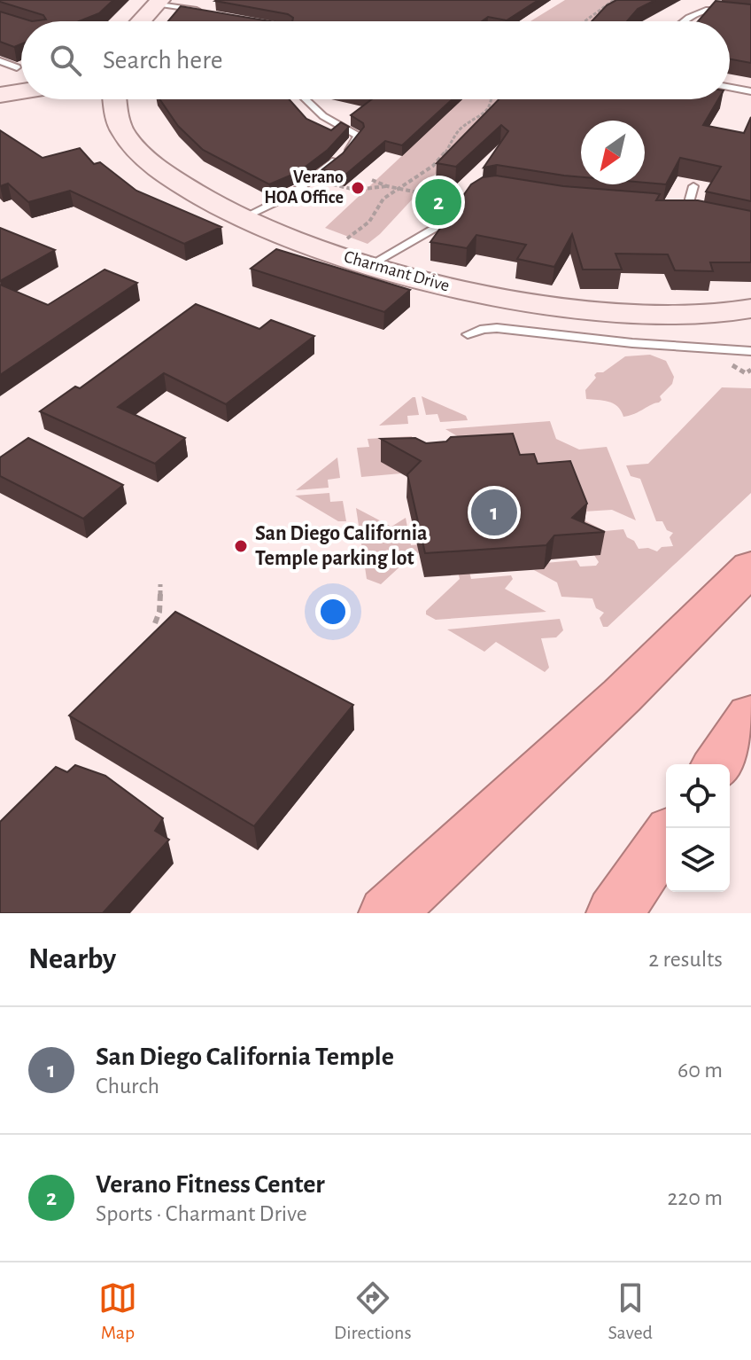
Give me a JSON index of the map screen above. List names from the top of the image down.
{
  "streets": {
    "street": ["Charmant Drive"]
  },
  "places": ["Verano HOA Office", "San Diego California Temple parking lot"],
  "north": "bottom left",
  "page": {
    "search": "Search here",
    "pins": ["2", "1"],
    "heading": ["Nearby", "2 results"],
    "list": [
      {
        "mark": "1",
        "name": "San Diego California Temple",
        "note": "Church",
        "value": "60 m"
      },
      {
        "mark": "2",
        "name": "Verano Fitness Center",
        "note": "Sports · Charmant Drive",
        "value": "220 m"
      }
    ],
    "nav": ["Map", "Directions", "Saved"]
  }
}
